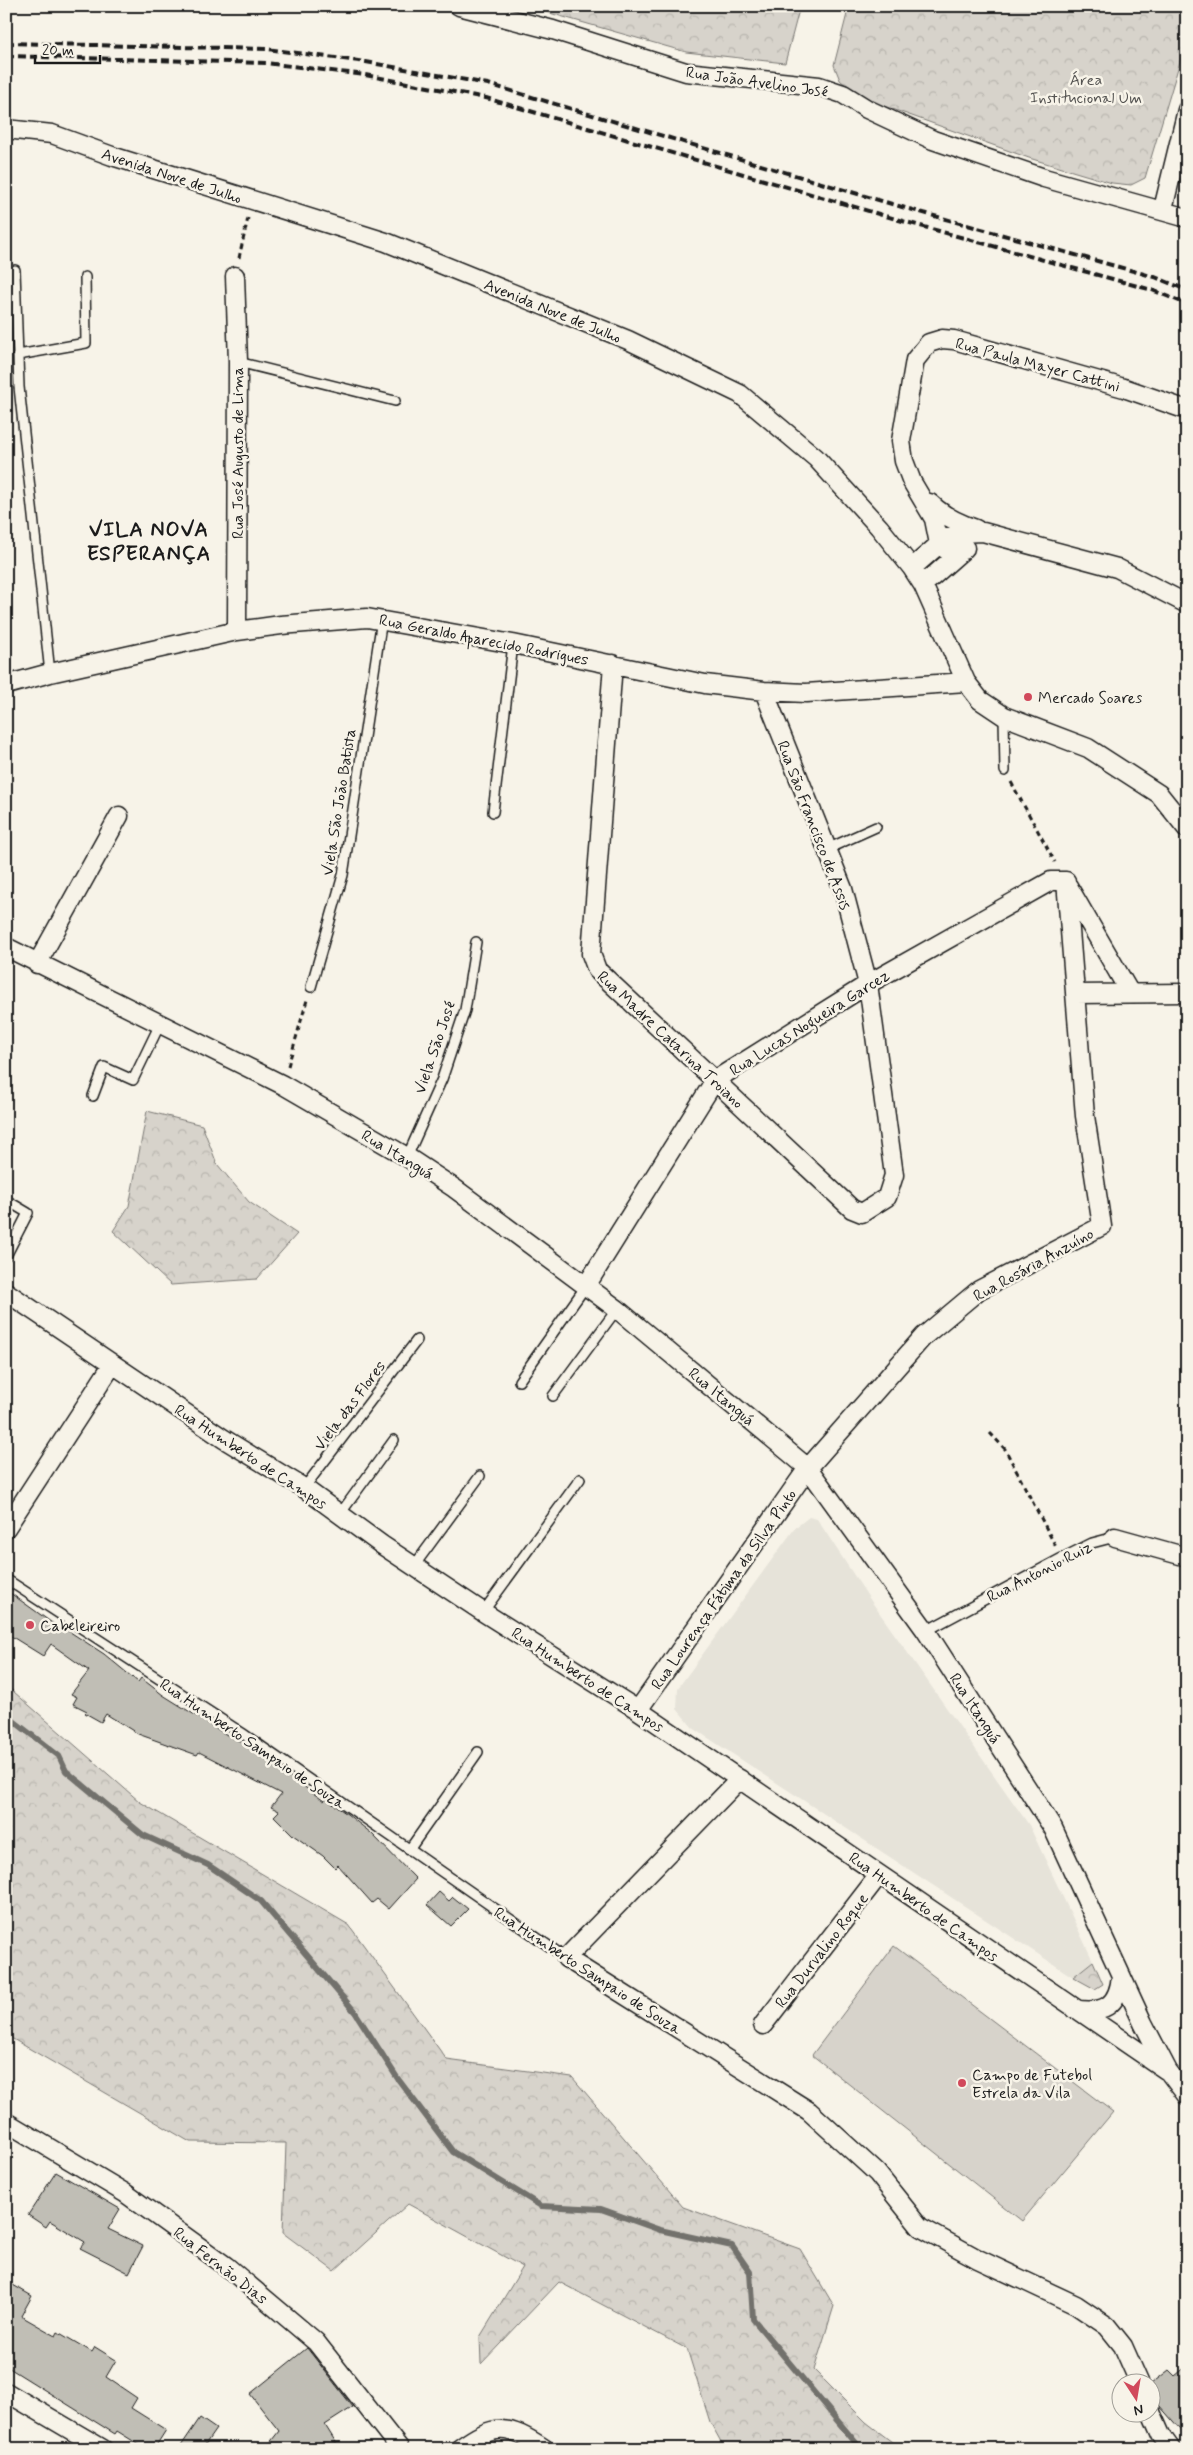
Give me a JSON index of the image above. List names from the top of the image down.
{
  "streets": {
    "street": [
      "Rua João Avelino José",
      "Avenida Nove de Julho",
      "Rua Paula Mayer Cattini",
      "Rua José Augusto de Lima",
      "Rua Geraldo Aparecido Rodrigues",
      "Rua São Francisco de Assis",
      "Rua Lucas Nogueira Garcez",
      "Rua Madre Catarina Troiano",
      "Rua Itanguá",
      "Rua Rosária Anzuíno",
      "Rua Humberto de Campos",
      "Rua Antonio Ruiz",
      "Rua Lourença Fátima da Silva Pinto",
      "Rua Humberto Sampaio de Souza",
      "Rua Durvalino Roque",
      "Rua Fernão Dias"
    ],
    "lane": ["Viela São João Batista", "Viela São José", "Viela das Flores"]
  },
  "crossings": [
    ["Avenida Nove de Julho", "Rua Geraldo Aparecido Rodrigues"],
    ["Rua José Augusto de Lima", "Rua Geraldo Aparecido Rodrigues"],
    ["Rua Geraldo Aparecido Rodrigues", "Viela São João Batista"],
    ["Rua Geraldo Aparecido Rodrigues", "Rua São Francisco de Assis"],
    ["Rua Geraldo Aparecido Rodrigues", "Rua Madre Catarina Troiano"],
    ["Rua São Francisco de Assis", "Rua Lucas Nogueira Garcez"],
    ["Rua São Francisco de Assis", "Rua Madre Catarina Troiano"],
    ["Rua Lucas Nogueira Garcez", "Rua Madre Catarina Troiano"],
    ["Rua Lucas Nogueira Garcez", "Rua Itanguá"],
    ["Rua Lucas Nogueira Garcez", "Rua Rosária Anzuíno"],
    ["Viela São José", "Rua Itanguá"],
    ["Rua Itanguá", "Rua Rosária Anzuíno"],
    ["Rua Itanguá", "Rua Humberto de Campos"],
    ["Rua Itanguá", "Rua Antonio Ruiz"],
    ["Rua Itanguá", "Rua Lourença Fátima da Silva Pinto"],
    ["Rua Rosária Anzuíno", "Rua Lourença Fátima da Silva Pinto"],
    ["Viela das Flores", "Rua Humberto de Campos"],
    ["Rua Humberto de Campos", "Rua Lourença Fátima da Silva Pinto"],
    ["Rua Humberto de Campos", "Rua Durvalino Roque"]
  ],
  "districts": ["VILA NOVA ESPERANÇA"],
  "parks": ["Área Institucional Um"],
  "places": ["Mercado Soares", "Cabeleireiro", "Campo de Futebol Estrela da Vila"],
  "scale_bar": "20 m",
  "north": "bottom"
}
